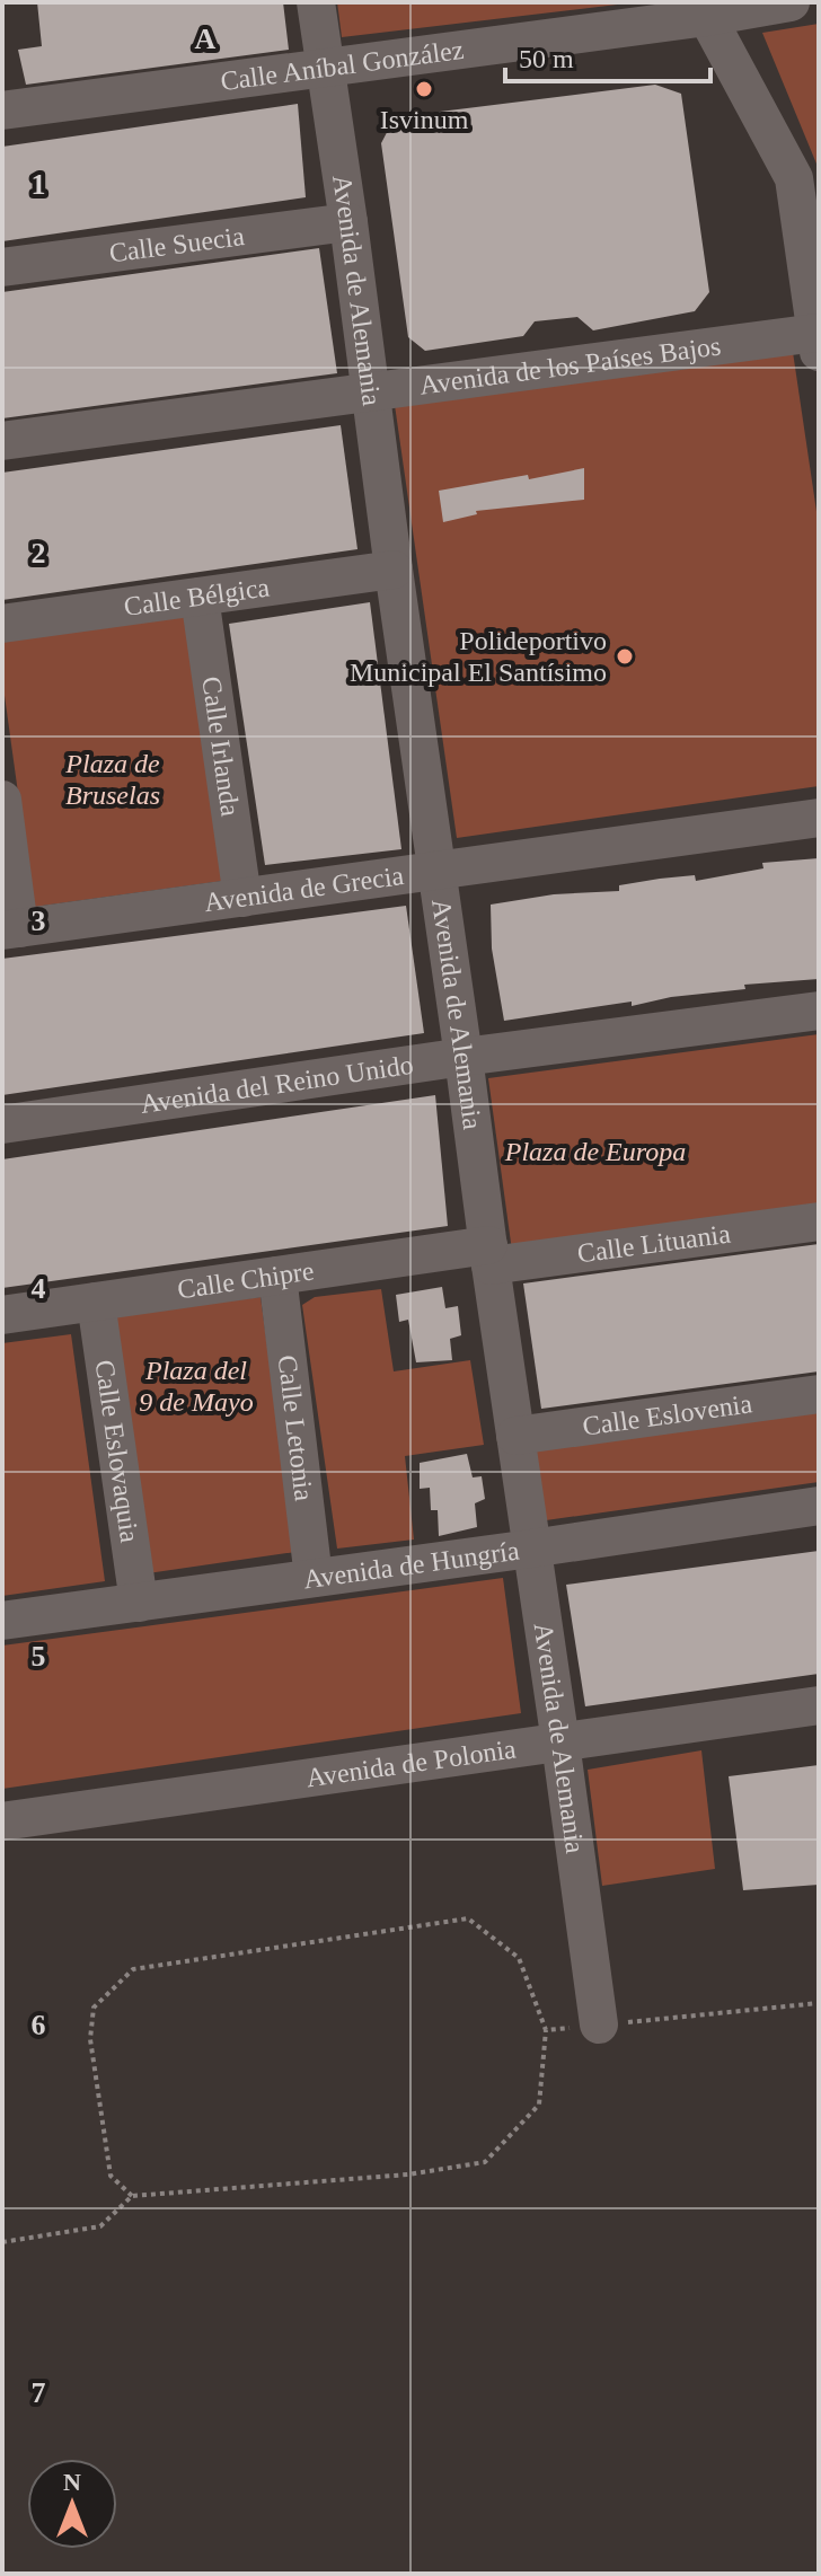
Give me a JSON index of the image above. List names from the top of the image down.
{
  "streets": {
    "street": [
      "Calle Aníbal González",
      "Calle Suecia",
      "Avenida de Alemania",
      "Avenida de los Países Bajos",
      "Calle Bélgica",
      "Calle Irlanda",
      "Avenida de Grecia",
      "Avenida del Reino Unido",
      "Calle Lituania",
      "Calle Chipre",
      "Calle Eslovenia",
      "Calle Letonia",
      "Calle Eslovaquia",
      "Avenida de Hungría",
      "Avenida de Polonia"
    ]
  },
  "crossings": [
    ["Calle Aníbal González", "Avenida de Alemania"],
    ["Calle Suecia", "Avenida de Alemania"],
    ["Avenida de Alemania", "Avenida de los Países Bajos"],
    ["Avenida de Alemania", "Calle Bélgica"],
    ["Avenida de Alemania", "Avenida de Grecia"],
    ["Avenida de Alemania", "Avenida del Reino Unido"],
    ["Avenida de Alemania", "Calle Lituania"],
    ["Avenida de Alemania", "Calle Chipre"],
    ["Avenida de Alemania", "Calle Eslovenia"],
    ["Avenida de Alemania", "Avenida de Hungría"],
    ["Avenida de Alemania", "Avenida de Polonia"],
    ["Calle Bélgica", "Calle Irlanda"],
    ["Calle Irlanda", "Avenida de Grecia"],
    ["Calle Lituania", "Calle Chipre"],
    ["Calle Chipre", "Calle Letonia"],
    ["Calle Chipre", "Calle Eslovaquia"],
    ["Calle Letonia", "Avenida de Hungría"],
    ["Calle Eslovaquia", "Avenida de Hungría"]
  ],
  "parks": ["Plaza de Bruselas", "Plaza de Europa", "Plaza del 9 de Mayo"],
  "places": ["Isvinum", "Polideportivo Municipal El Santísimo"],
  "scale_bar": "50 m",
  "north": "top",
  "grid": {
    "columns": ["A"],
    "rows": [
      "1",
      "2",
      "3",
      "4",
      "5",
      "6",
      "7"
    ]
  }
}
